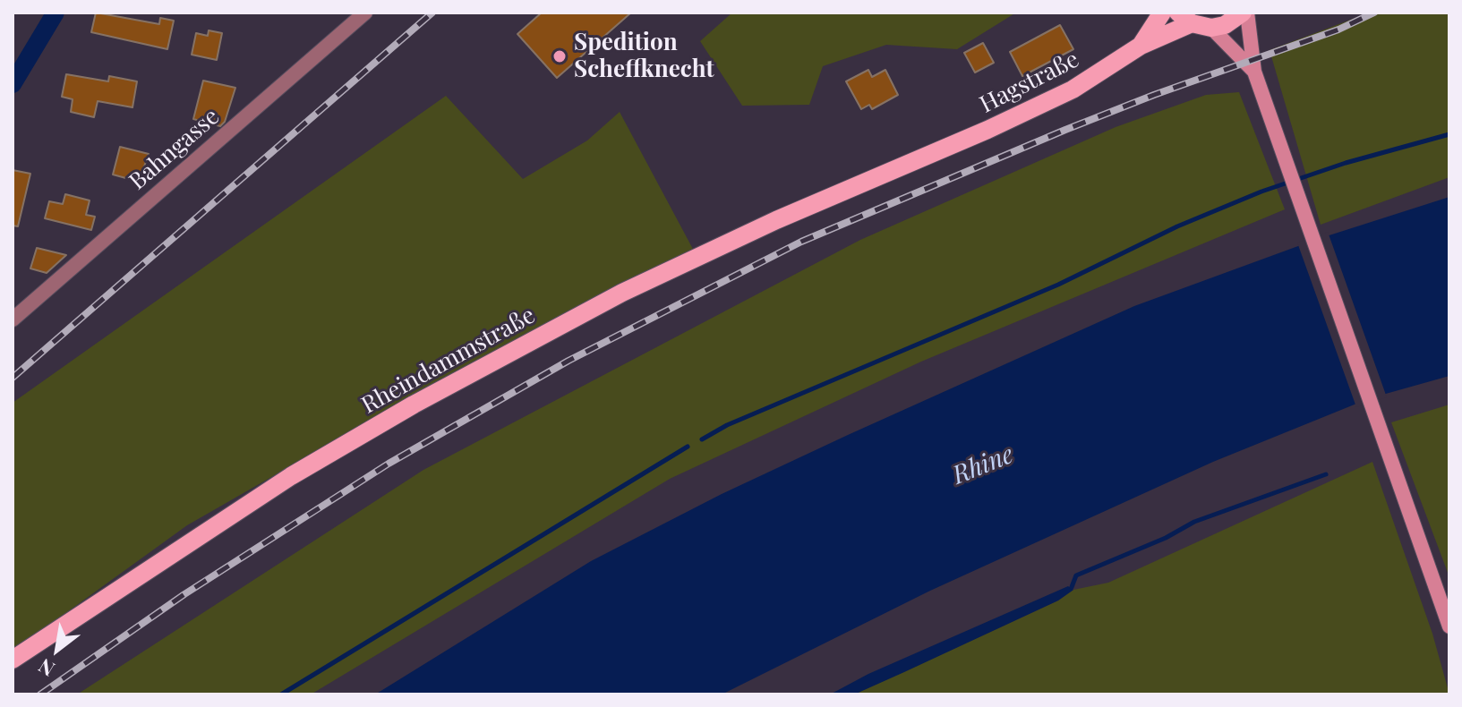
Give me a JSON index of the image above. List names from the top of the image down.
{
  "streets": {
    "main road": ["Hagstraße", "Rheindammstraße"],
    "street": ["Bahngasse"]
  },
  "crossings": [
    ["Hagstraße", "Rheindammstraße"]
  ],
  "water": ["Rhine"],
  "places": ["Spedition Scheffknecht"],
  "north": "bottom left"
}
